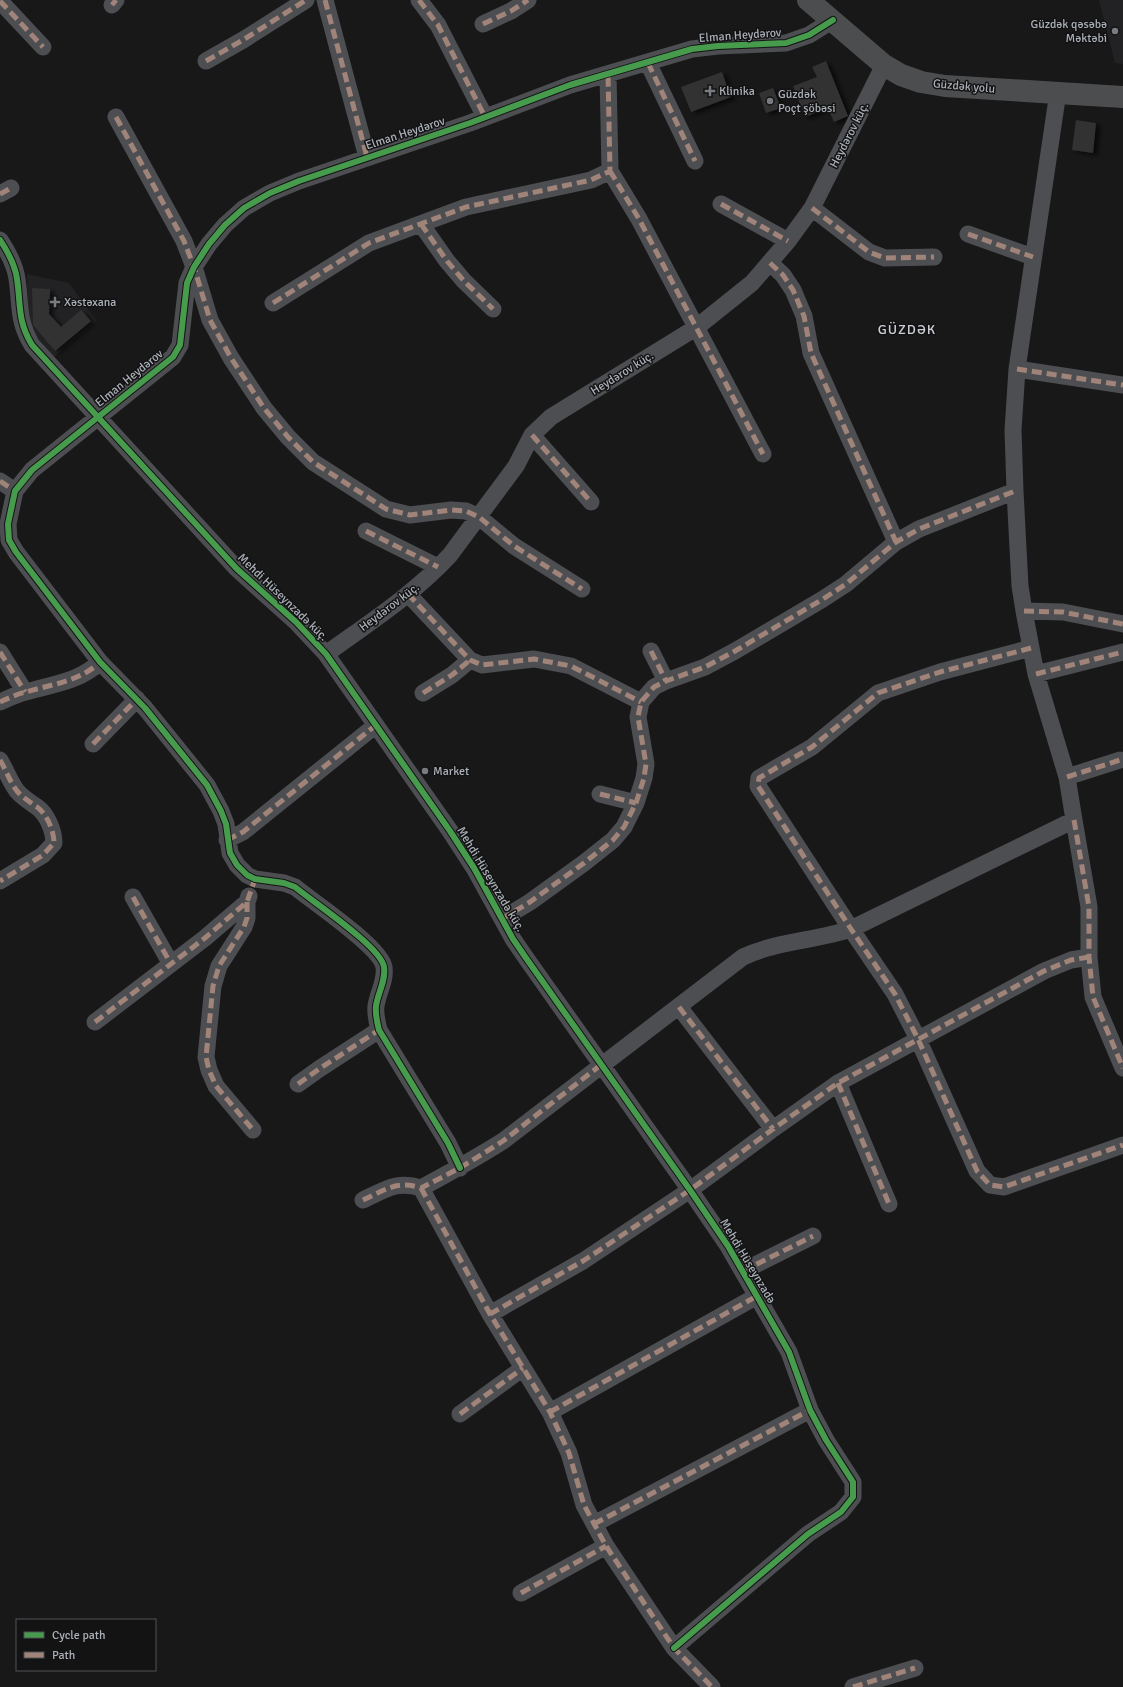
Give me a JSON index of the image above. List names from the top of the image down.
{
  "streets": {
    "street": [
      "Elman Heydərov",
      "Güzdək yolu",
      "Heydərov küç.",
      "Mehdi Hüseynzadə küç.",
      "Mehdi Hüseynzadə"
    ]
  },
  "crossings": [
    ["Elman Heydərov", "Güzdək yolu"],
    ["Elman Heydərov", "Mehdi Hüseynzadə küç."],
    ["Güzdək yolu", "Heydərov küç."],
    ["Heydərov küç.", "Mehdi Hüseynzadə küç."],
    ["Mehdi Hüseynzadə küç.", "Mehdi Hüseynzadə"]
  ],
  "districts": ["GÜZDƏK"],
  "places": {
    "other": ["Güzdək qəsəbə Məktəbi", "Güzdək Poçt şöbəsi", "Market"],
    "health": ["Klinika", "Xəstəxana"]
  },
  "legend": ["Cycle path", "Path"]
}
